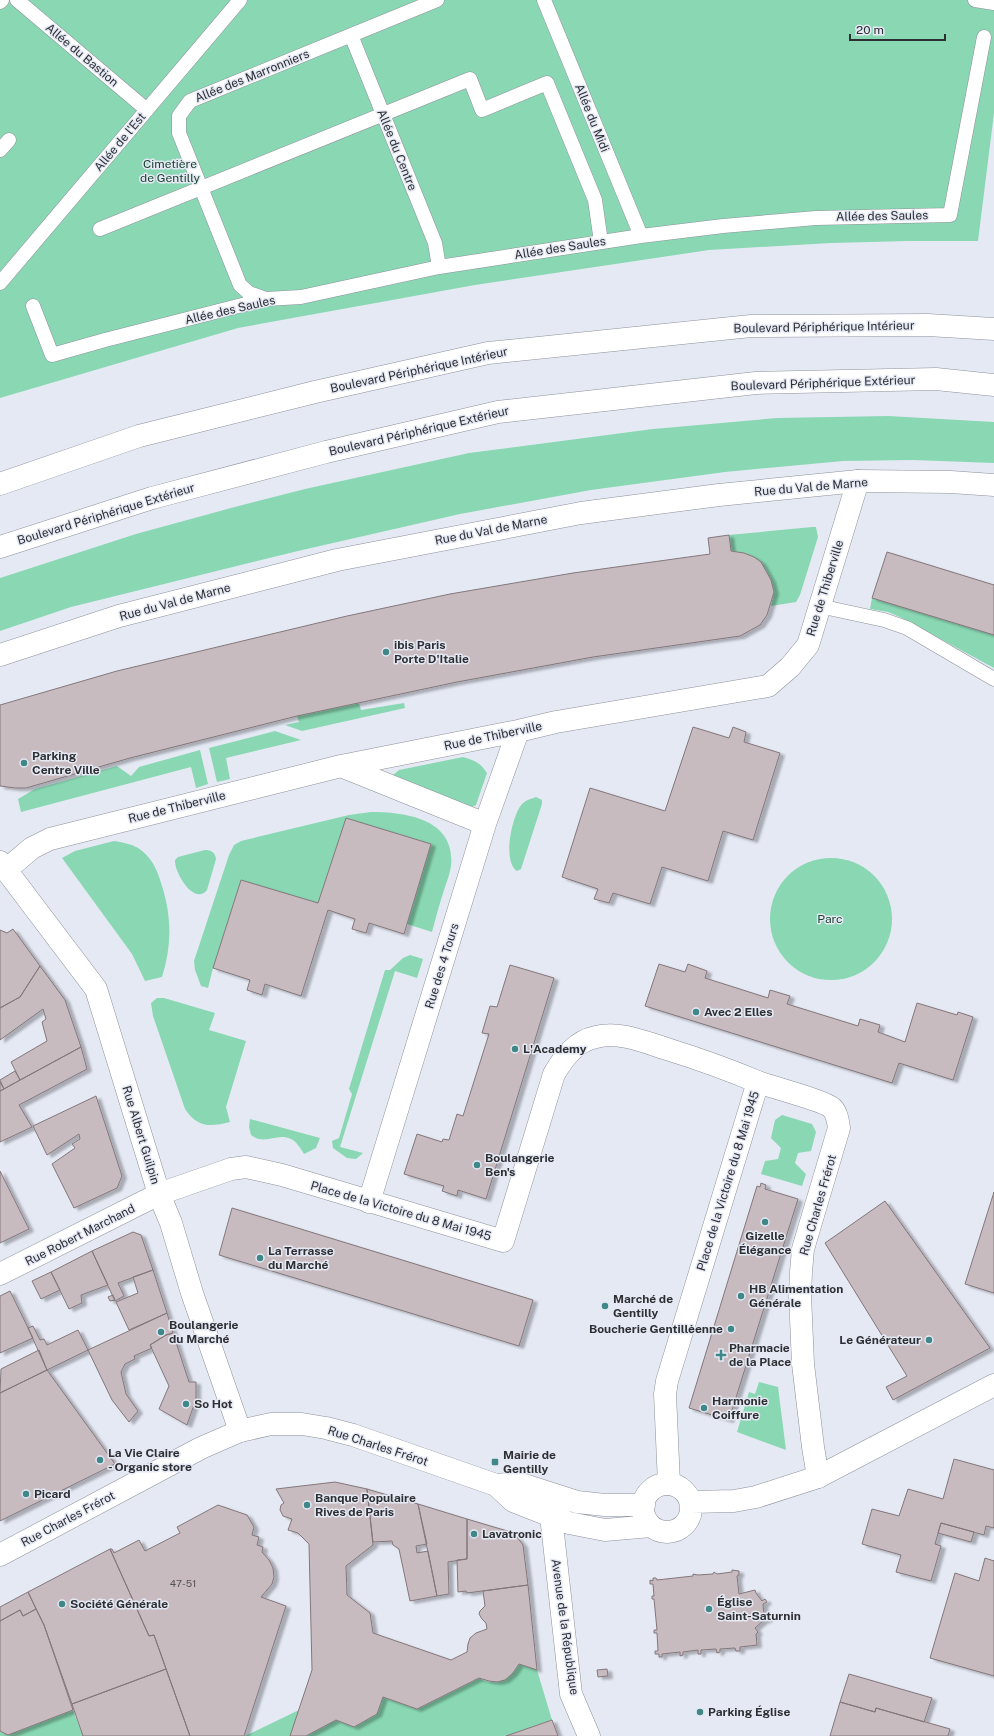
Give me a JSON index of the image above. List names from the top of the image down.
{
  "streets": {
    "main road": [
      "Boulevard Périphérique Intérieur",
      "Boulevard Périphérique Extérieur",
      "Rue du Val de Marne",
      "Rue de Thiberville",
      "Rue des 4 Tours",
      "Rue Albert Guilpin",
      "Place de la Victoire du 8 Mai 1945",
      "Rue Charles Frérot",
      "Rue Robert Marchand",
      "Avenue de la République"
    ],
    "lane": [
      "Allée du Bastion",
      "Allée des Marronniers",
      "Allée du Midi",
      "Allée de l'Est",
      "Allée du Centre",
      "Allée des Saules"
    ]
  },
  "crossings": [
    ["Allée du Bastion", "Allée de l'Est"],
    ["Allée des Marronniers", "Allée du Centre"],
    ["Allée des Marronniers", "Allée des Saules"],
    ["Allée du Midi", "Allée des Saules"],
    ["Allée du Centre", "Allée des Saules"],
    ["Rue du Val de Marne", "Rue de Thiberville"],
    ["Rue de Thiberville", "Rue des 4 Tours"],
    ["Rue de Thiberville", "Rue Albert Guilpin"],
    ["Rue des 4 Tours", "Place de la Victoire du 8 Mai 1945"],
    ["Rue Albert Guilpin", "Place de la Victoire du 8 Mai 1945"],
    ["Rue Albert Guilpin", "Rue Charles Frérot"],
    ["Rue Albert Guilpin", "Rue Robert Marchand"],
    ["Place de la Victoire du 8 Mai 1945", "Rue Charles Frérot"],
    ["Place de la Victoire du 8 Mai 1945", "Rue Robert Marchand"],
    ["Rue Charles Frérot", "Avenue de la République"]
  ],
  "parks": ["Cimetière de Gentilly", "Parc"],
  "places": {
    "other": [
      "ibis Paris Porte D'Italie",
      "Parking Centre Ville",
      "Avec 2 Elles",
      "L'Academy",
      "Boulangerie Ben's",
      "Gizelle Élégance",
      "La Terrasse du Marché",
      "HB Alimentation Générale",
      "Marché de Gentilly",
      "Boucherie Gentillėenne",
      "Boulangerie du Marché",
      "Le Générateur",
      "So Hot",
      "Harmonie Coiffure",
      "La Vie Claire - Organic store",
      "Picard",
      "Banque Populaire Rives de Paris",
      "Lavatronic",
      "Société Générale",
      "Église Saint-Saturnin",
      "Parking Église"
    ],
    "health": ["Pharmacie de la Place"],
    "transit": ["Mairie de Gentilly"]
  },
  "house_numbers": ["47-51"],
  "scale_bar": "20 m"
}
